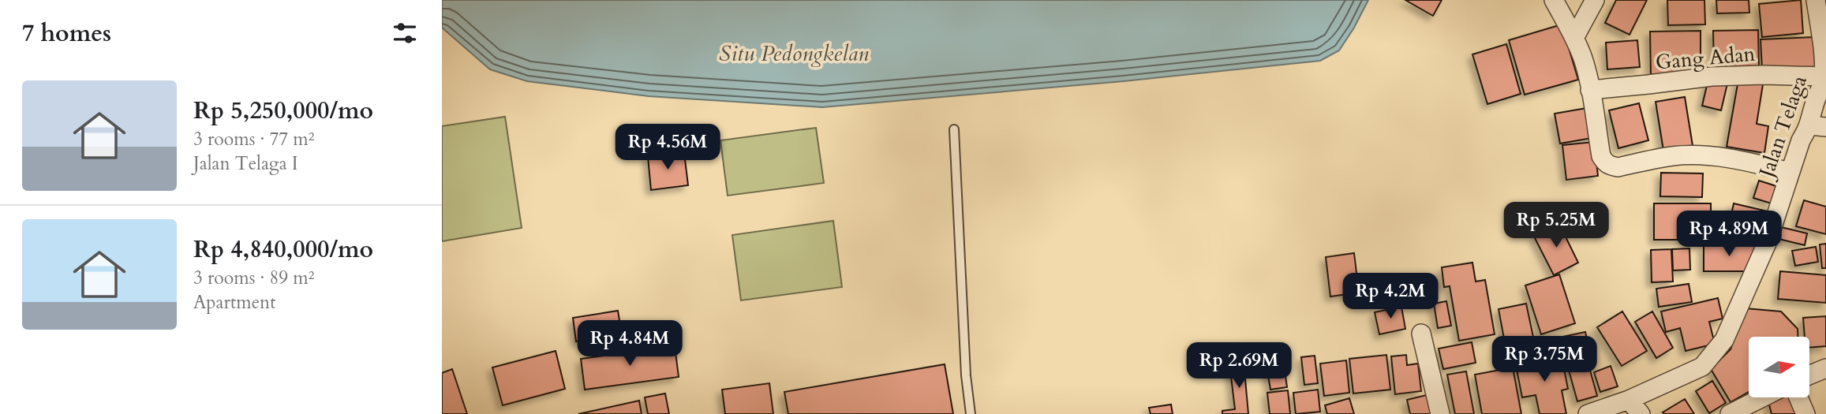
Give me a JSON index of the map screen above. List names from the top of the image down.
{
  "streets": {
    "street": ["Gang Adan", "Jalan Telaga"]
  },
  "crossings": [
    ["Gang Adan", "Jalan Telaga"]
  ],
  "water": ["Situ Pedongkelan"],
  "north": "right",
  "page": {
    "heading": "7 homes",
    "list": [
      {
        "name": "Rp 5,250,000/mo",
        "note": "3 rooms · 77 m² · Jalan Telaga I"
      },
      {
        "name": "Rp 4,840,000/mo",
        "note": "3 rooms · 89 m² · Apartment"
      }
    ],
    "price": [
      "Rp 4.56M",
      "Rp 5.25M",
      "Rp 4.89M",
      "Rp 4.2M",
      "Rp 4.84M",
      "Rp 3.75M",
      "Rp 2.69M"
    ]
  }
}
